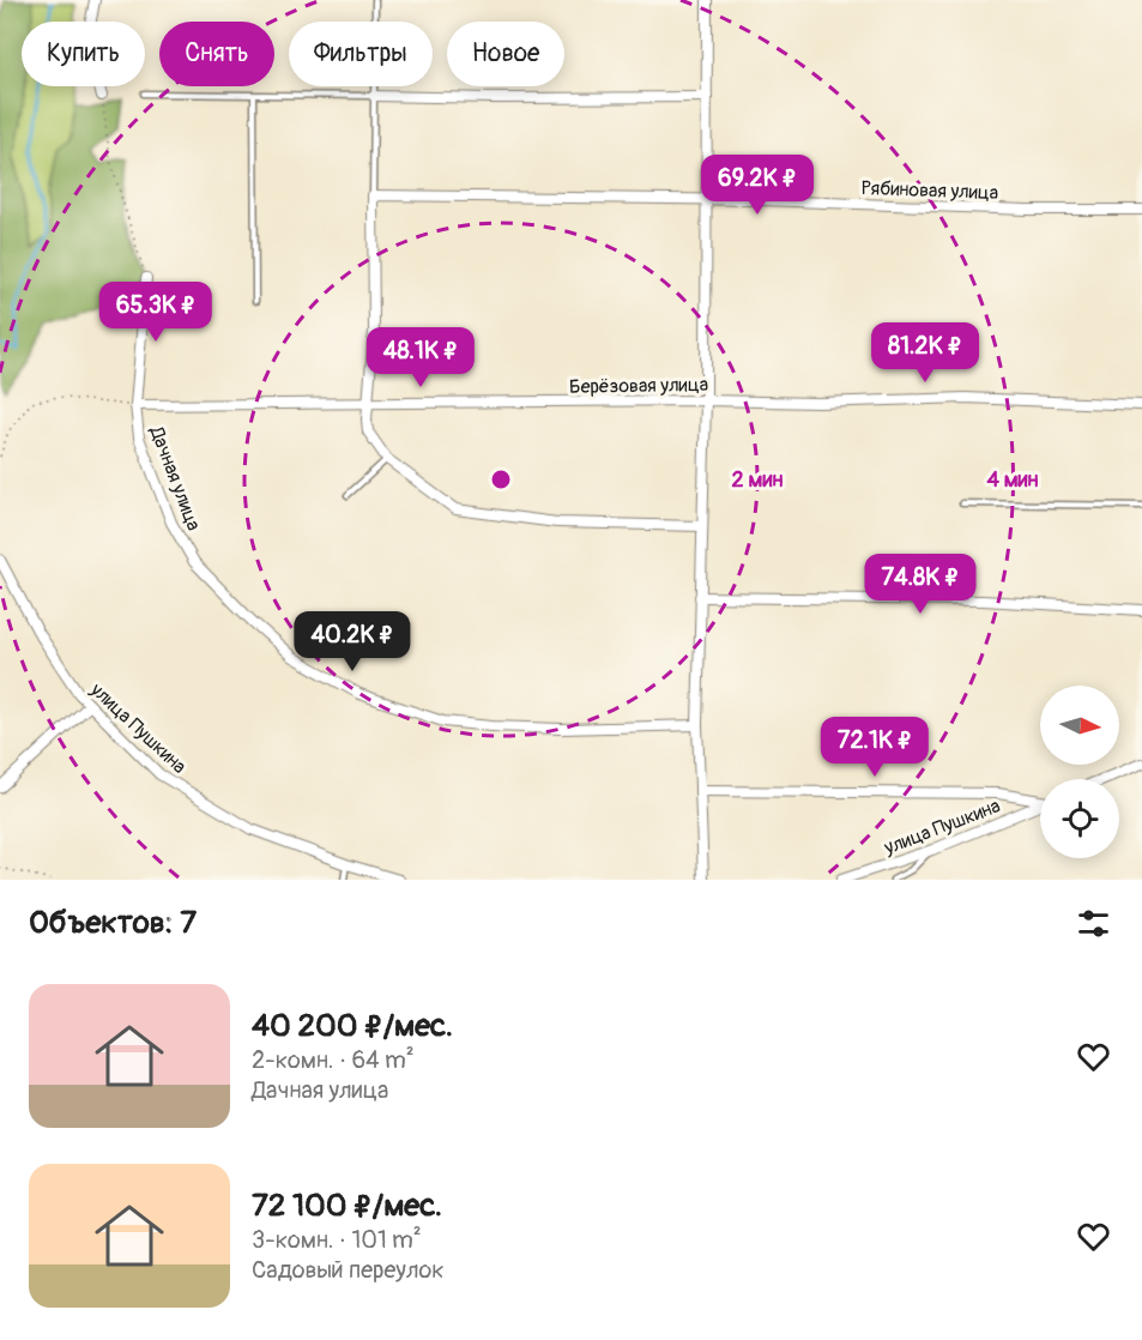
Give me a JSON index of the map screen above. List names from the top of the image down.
{
  "streets": {
    "street": [
      "Рябиновая улица",
      "Берёзовая улица",
      "Дачная улица",
      "улица Пушкина"
    ]
  },
  "crossings": [
    ["Берёзовая улица", "Дачная улица"]
  ],
  "north": "right",
  "page": {
    "chip": [
      "Купить",
      "Снять",
      "Фильтры",
      "Новое"
    ],
    "price": [
      "69.2K ₽",
      "65.3K ₽",
      "81.2K ₽",
      "48.1K ₽",
      "74.8K ₽",
      "40.2K ₽",
      "72.1K ₽"
    ],
    "heading": "Объектов: 7",
    "list": [
      {
        "name": "40 200 ₽/мес.",
        "note": "2-комн. · 64 m² · Дачная улица"
      },
      {
        "name": "72 100 ₽/мес.",
        "note": "3-комн. · 101 m² · Садовый переулок"
      }
    ]
  },
  "rings": ["2 мин", "4 мин"]
}
